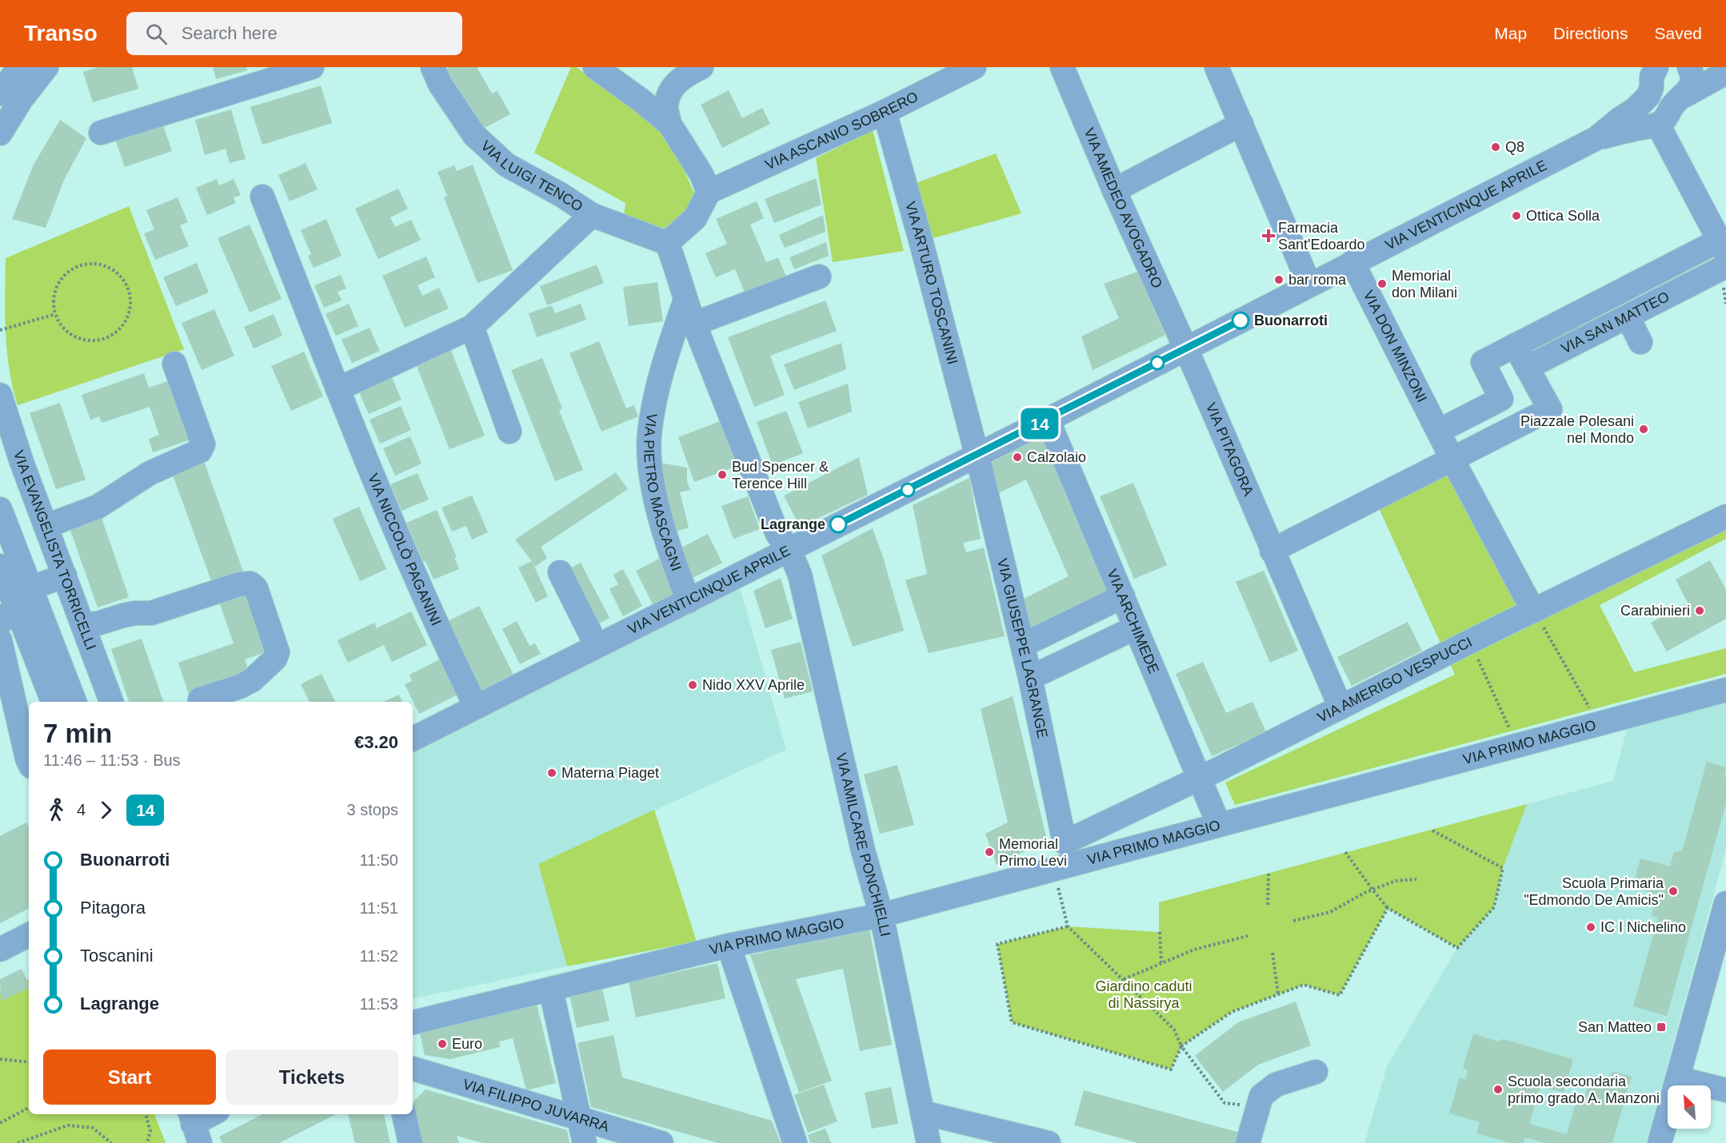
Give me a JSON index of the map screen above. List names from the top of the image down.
{
  "streets": {
    "street": [
      "VIA ASCANIO SOBRERO",
      "VIA LUIGI TENCO",
      "VIA VENTICINQUE APRILE",
      "VIA AMEDEO AVOGADRO",
      "VIA ARTURO TOSCANINI",
      "VIA SAN MATTEO",
      "VIA DON MINZONI",
      "VIA PITAGORA",
      "VIA PIETRO MASCAGNI",
      "VIA EVANGELISTA TORRICELLI",
      "VIA NICCOLÒ PAGANINI",
      "VIA ARCHIMEDE",
      "VIA GIUSEPPE LAGRANGE",
      "VIA AMERIGO VESPUCCI",
      "VIA PRIMO MAGGIO",
      "VIA AMILCARE PONCHIELLI",
      "VIA FILIPPO JUVARRA"
    ]
  },
  "crossings": [
    ["VIA ASCANIO SOBRERO", "VIA ARTURO TOSCANINI"],
    ["VIA LUIGI TENCO", "VIA AMILCARE PONCHIELLI"],
    ["VIA VENTICINQUE APRILE", "VIA AMEDEO AVOGADRO"],
    ["VIA VENTICINQUE APRILE", "VIA ARTURO TOSCANINI"],
    ["VIA VENTICINQUE APRILE", "VIA SAN MATTEO"],
    ["VIA VENTICINQUE APRILE", "VIA DON MINZONI"],
    ["VIA VENTICINQUE APRILE", "VIA PITAGORA"],
    ["VIA VENTICINQUE APRILE", "VIA PIETRO MASCAGNI"],
    ["VIA VENTICINQUE APRILE", "VIA NICCOLÒ PAGANINI"],
    ["VIA VENTICINQUE APRILE", "VIA ARCHIMEDE"],
    ["VIA VENTICINQUE APRILE", "VIA GIUSEPPE LAGRANGE"],
    ["VIA VENTICINQUE APRILE", "VIA AMILCARE PONCHIELLI"],
    ["VIA AMEDEO AVOGADRO", "VIA PITAGORA"],
    ["VIA ARTURO TOSCANINI", "VIA GIUSEPPE LAGRANGE"],
    ["VIA SAN MATTEO", "VIA DON MINZONI"],
    ["VIA DON MINZONI", "VIA AMERIGO VESPUCCI"],
    ["VIA PITAGORA", "VIA AMERIGO VESPUCCI"],
    ["VIA PIETRO MASCAGNI", "VIA AMILCARE PONCHIELLI"],
    ["VIA ARCHIMEDE", "VIA AMERIGO VESPUCCI"],
    ["VIA ARCHIMEDE", "VIA PRIMO MAGGIO"],
    ["VIA GIUSEPPE LAGRANGE", "VIA AMERIGO VESPUCCI"],
    ["VIA PRIMO MAGGIO", "VIA AMILCARE PONCHIELLI"]
  ],
  "parks": ["Giardino caduti di Nassirya"],
  "places": {
    "other": [
      "Q8",
      "Ottica Solla",
      "bar roma",
      "Memorial don Milani",
      "Buonarroti",
      "Piazzale Polesani nel Mondo",
      "Calzolaio",
      "Bud Spencer & Terence Hill",
      "Lagrange",
      "Carabinieri",
      "Nido XXV Aprile",
      "Materna Piaget",
      "Memorial Primo Levi",
      "Scuola Primaria \"Edmondo De Amicis\"",
      "IC I Nichelino",
      "Euro",
      "Scuola secondaria primo grado A. Manzoni"
    ],
    "health": ["Farmacia Sant'Edoardo"],
    "transit": ["San Matteo"]
  },
  "lines": ["bus line 14"],
  "north": "top left",
  "page": {
    "header": "Transo",
    "search": "Search here",
    "nav": ["Map", "Directions", "Saved"],
    "on_map": "14",
    "heading": ["7 min", "11:46 – 11:53 · Bus", "€3.20"],
    "legs": ["4", "14", "3 stops"],
    "list": [
      {
        "name": "Buonarroti",
        "value": "11:50"
      },
      {
        "name": "Pitagora",
        "value": "11:51"
      },
      {
        "name": "Toscanini",
        "value": "11:52"
      },
      {
        "name": "Lagrange",
        "value": "11:53"
      }
    ],
    "buttons": ["Start", "Tickets"]
  }
}
